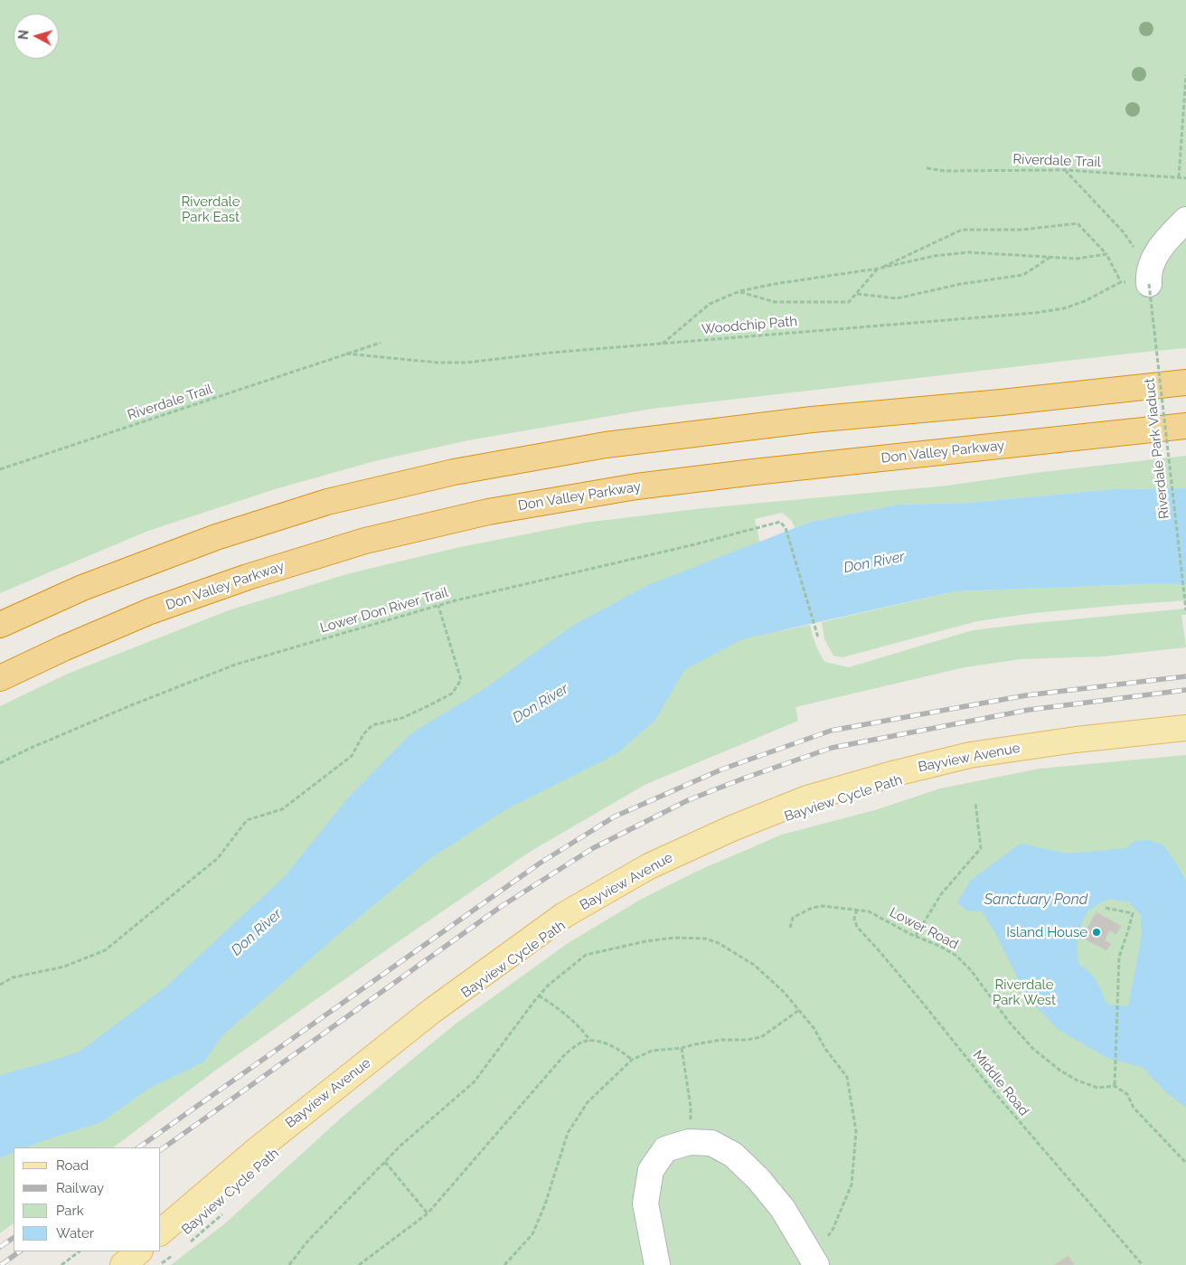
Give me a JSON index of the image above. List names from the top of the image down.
{
  "streets": {
    "highway": ["Don Valley Parkway"],
    "main road": ["Bayview Avenue"],
    "path": [
      "Riverdale Trail",
      "Woodchip Path",
      "Riverdale Park Viaduct",
      "Lower Don River Trail",
      "Bayview Cycle Path",
      "Lower Road",
      "Middle Road"
    ]
  },
  "crossings": [
    ["Riverdale Trail", "Woodchip Path"],
    ["Woodchip Path", "Riverdale Park Viaduct"],
    ["Lower Road", "Middle Road"]
  ],
  "water": ["Don River", "Sanctuary Pond"],
  "parks": ["Riverdale Park East", "Riverdale Park West"],
  "places": ["Island House"],
  "legend": [
    "Road",
    "Railway",
    "Park",
    "Water"
  ],
  "north": "left"
}
